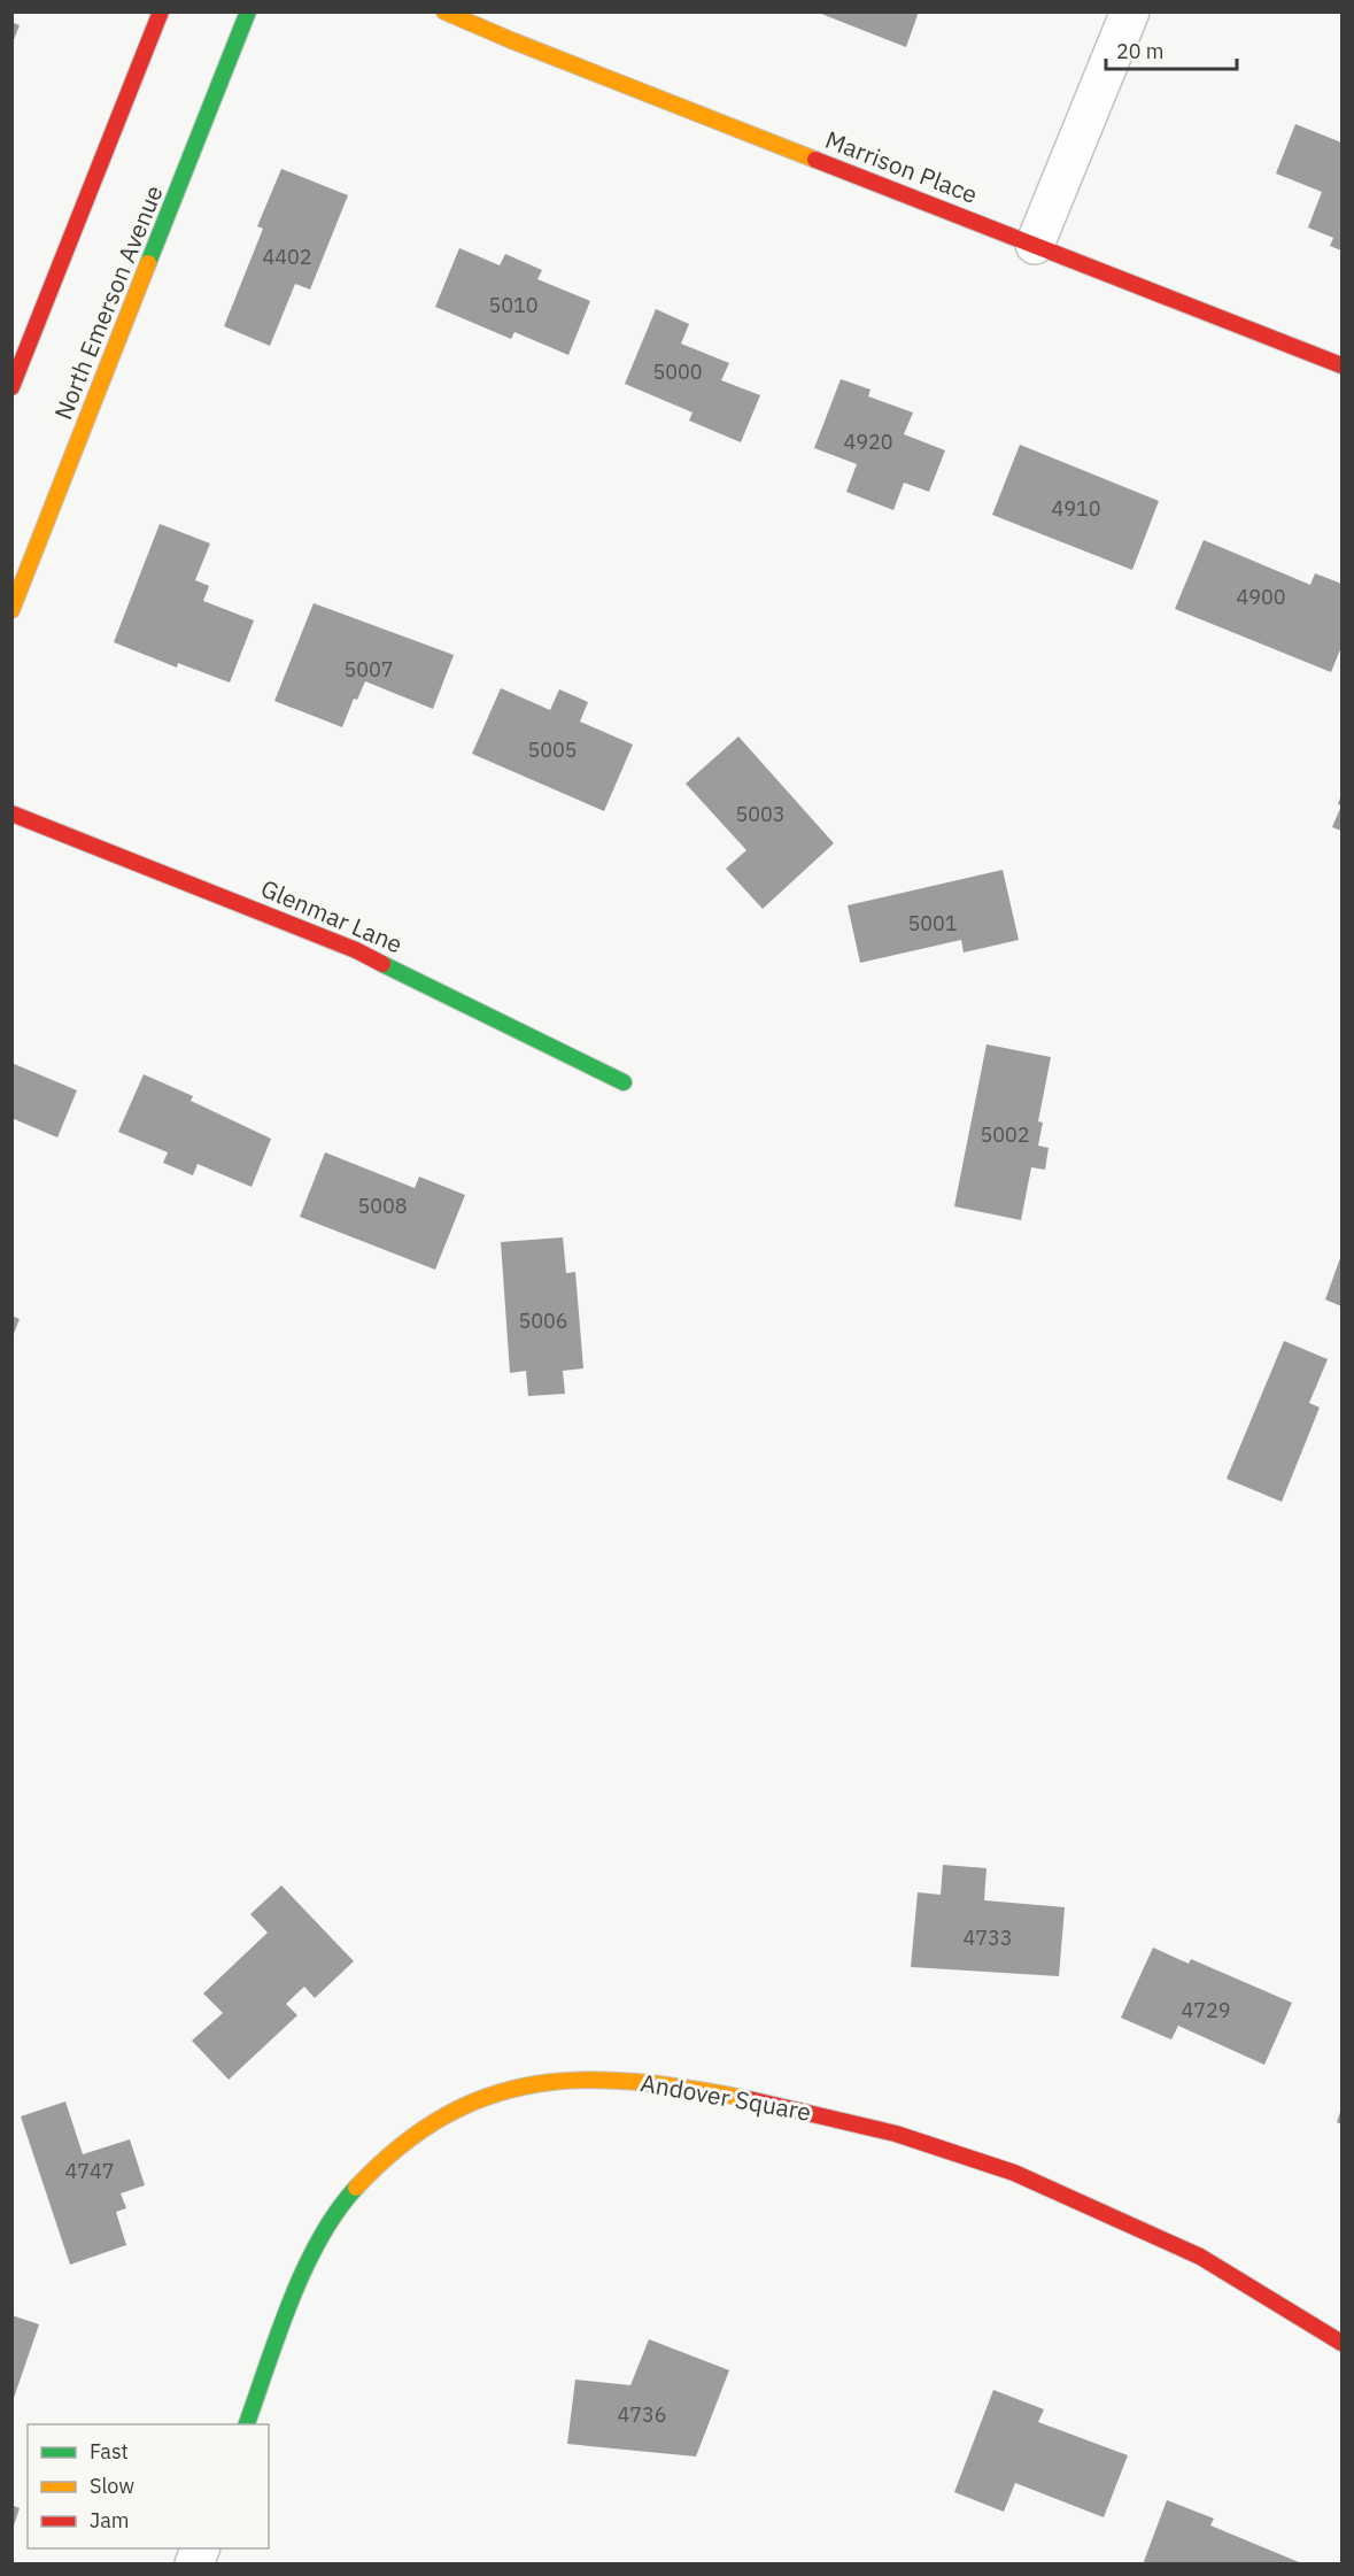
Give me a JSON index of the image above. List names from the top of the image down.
{
  "streets": {
    "street": [
      "Marrison Place",
      "North Emerson Avenue",
      "Glenmar Lane",
      "Andover Square"
    ]
  },
  "house_numbers": [
    "4402",
    "5010",
    "5000",
    "4920",
    "4910",
    "4900",
    "5007",
    "5005",
    "5003",
    "5001",
    "5002",
    "5008",
    "5006",
    "4733",
    "4729",
    "4747",
    "4736"
  ],
  "legend": ["Fast", "Slow", "Jam"],
  "scale_bar": "20 m"
}
